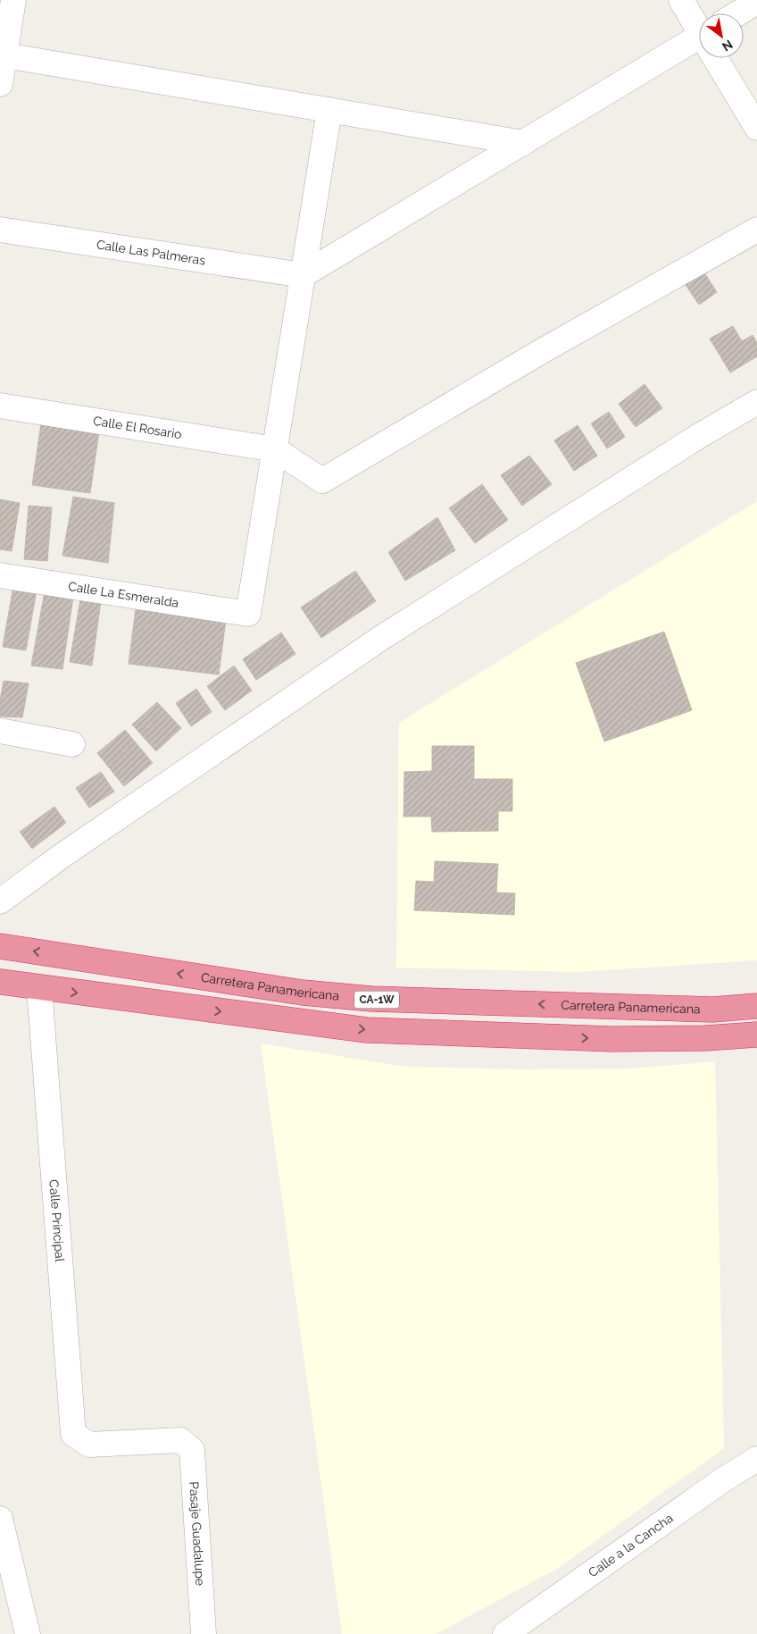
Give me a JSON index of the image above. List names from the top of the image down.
{
  "streets": {
    "highway": ["Carretera Panamericana", "CA-1W"],
    "street": [
      "Calle Las Palmeras",
      "Calle El Rosario",
      "Calle La Esmeralda",
      "Calle Principal",
      "Pasaje Guadalupe",
      "Calle a la Cancha"
    ]
  },
  "crossings": [
    ["Calle El Rosario", "Calle La Esmeralda"],
    ["Calle Principal", "Pasaje Guadalupe"]
  ],
  "north": "bottom right"
}
